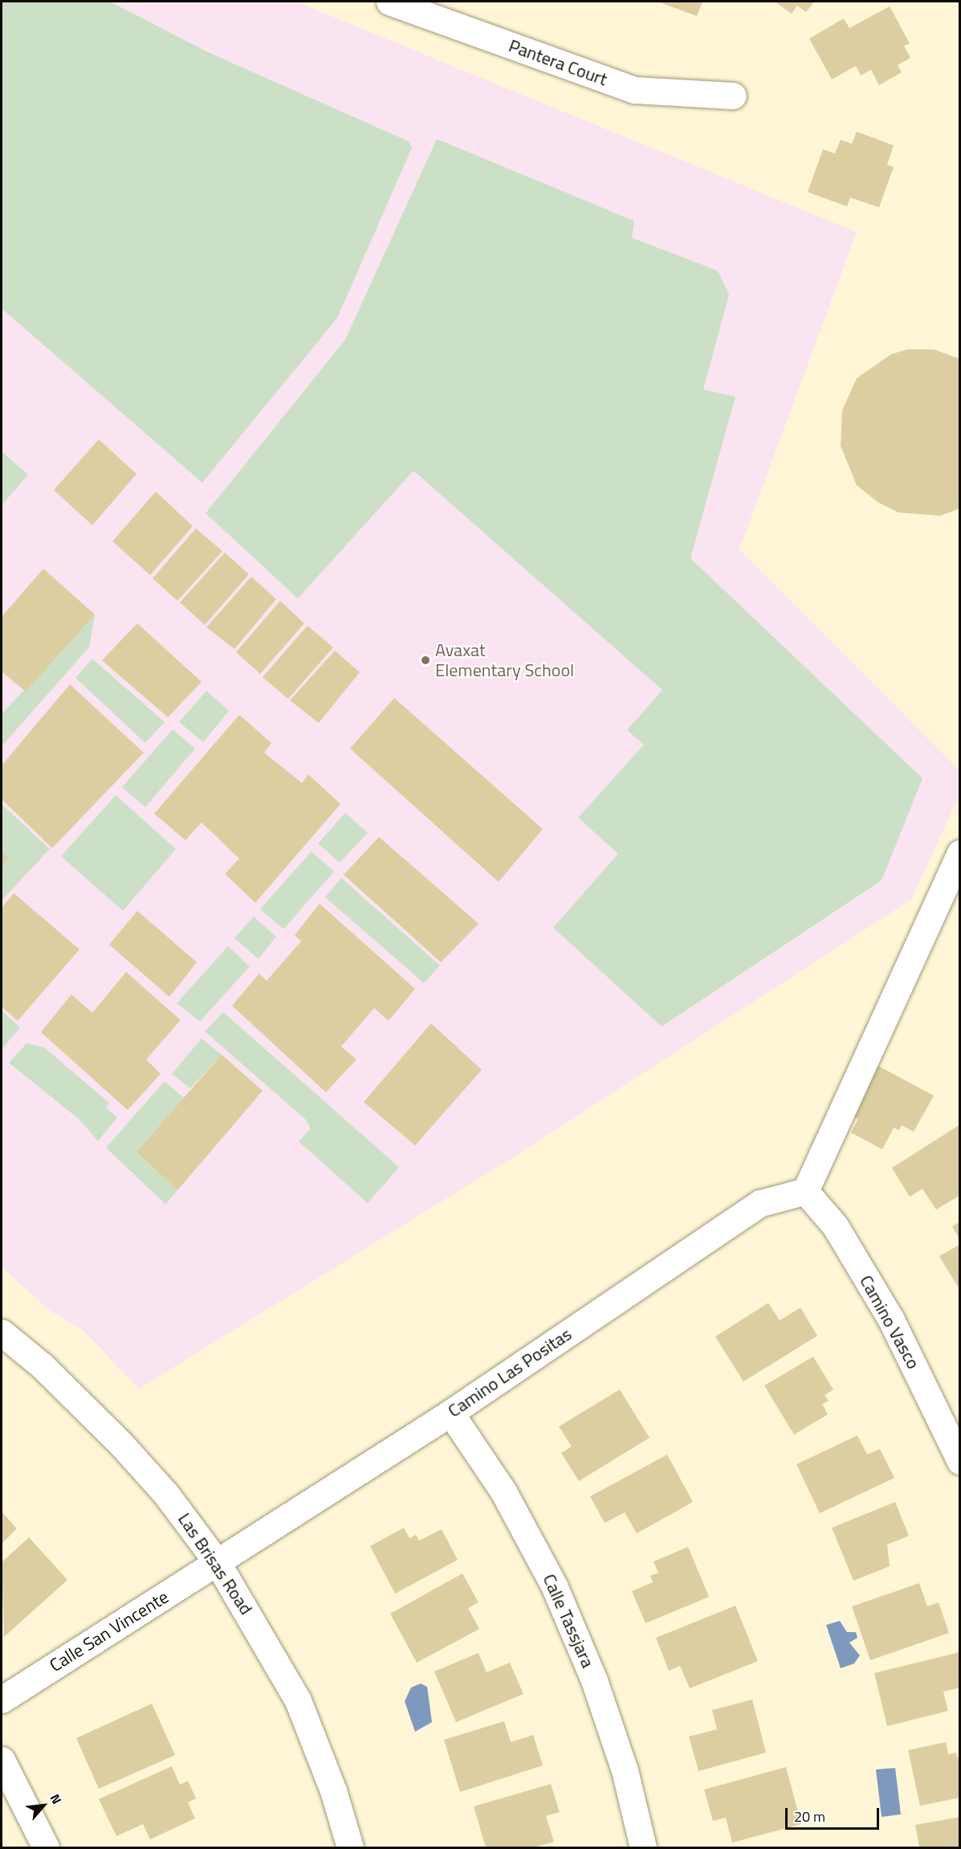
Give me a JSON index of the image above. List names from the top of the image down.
{
  "streets": {
    "street": [
      "Pantera Court",
      "Camino Vasco",
      "Camino Las Positas",
      "Las Brisas Road",
      "Calle Tassjara",
      "Calle San Vincente"
    ]
  },
  "crossings": [
    ["Camino Vasco", "Camino Las Positas"],
    ["Camino Las Positas", "Las Brisas Road"],
    ["Camino Las Positas", "Calle Tassjara"],
    ["Camino Las Positas", "Calle San Vincente"],
    ["Las Brisas Road", "Calle San Vincente"]
  ],
  "places": ["Avaxat Elementary School"],
  "scale_bar": "20 m",
  "north": "top right"
}
